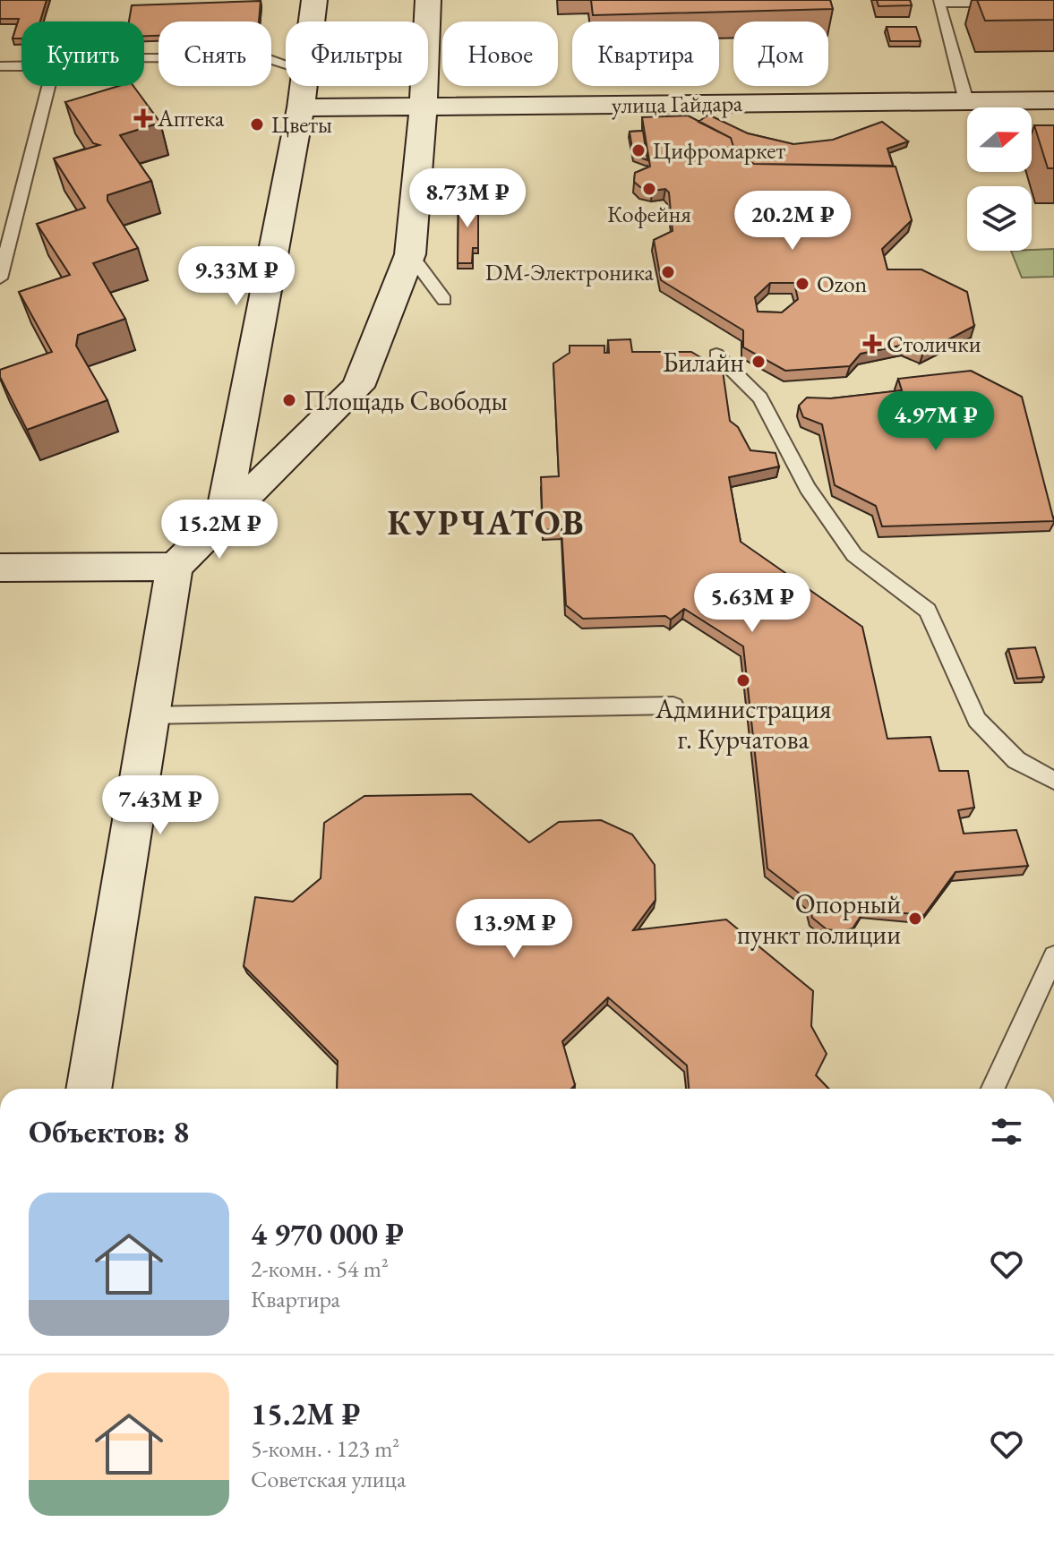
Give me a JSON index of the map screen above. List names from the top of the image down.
{
  "streets": {
    "main road": ["улица Гайдара"]
  },
  "districts": ["КУРЧАТОВ"],
  "places": {
    "health": ["Аптека", "Столички"],
    "other": [
      "Цветы",
      "Цифромаркет",
      "Кофейня",
      "DM-Электроника",
      "Ozon",
      "Билайн",
      "Площадь Свободы",
      "Администрация г. Курчатова",
      "Опорный пункт полиции"
    ]
  },
  "north": "right",
  "page": {
    "chip": [
      "Купить",
      "Снять",
      "Фильтры",
      "Новое",
      "Квартира",
      "Дом"
    ],
    "price": [
      "8.73M ₽",
      "20.2M ₽",
      "9.33M ₽",
      "4.97M ₽",
      "15.2M ₽",
      "5.63M ₽",
      "7.43M ₽",
      "13.9M ₽"
    ],
    "heading": "Объектов: 8",
    "list": [
      {
        "name": "4 970 000 ₽",
        "note": "2-комн. · 54 m² · Квартира"
      },
      {
        "name": "15.2M ₽",
        "note": "5-комн. · 123 m² · Советская улица"
      }
    ]
  }
}
